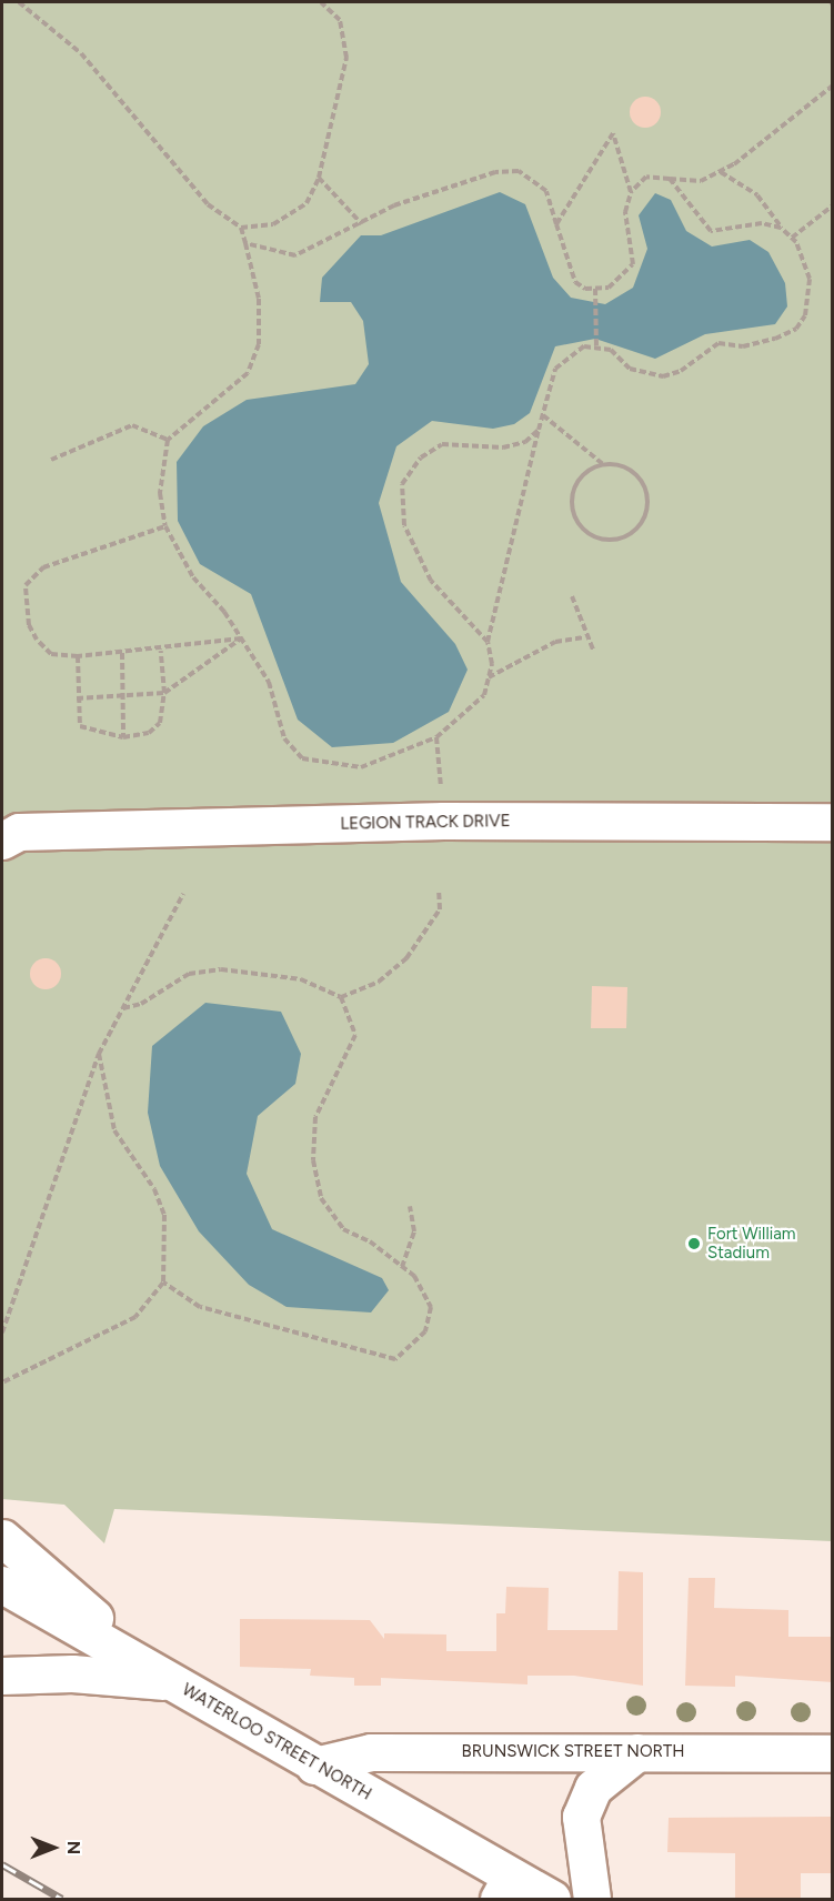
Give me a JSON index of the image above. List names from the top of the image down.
{
  "streets": {
    "street": ["LEGION TRACK DRIVE", "WATERLOO STREET NORTH", "BRUNSWICK STREET NORTH"]
  },
  "crossings": [
    ["WATERLOO STREET NORTH", "BRUNSWICK STREET NORTH"]
  ],
  "places": ["Fort William Stadium"],
  "north": "right"
}
